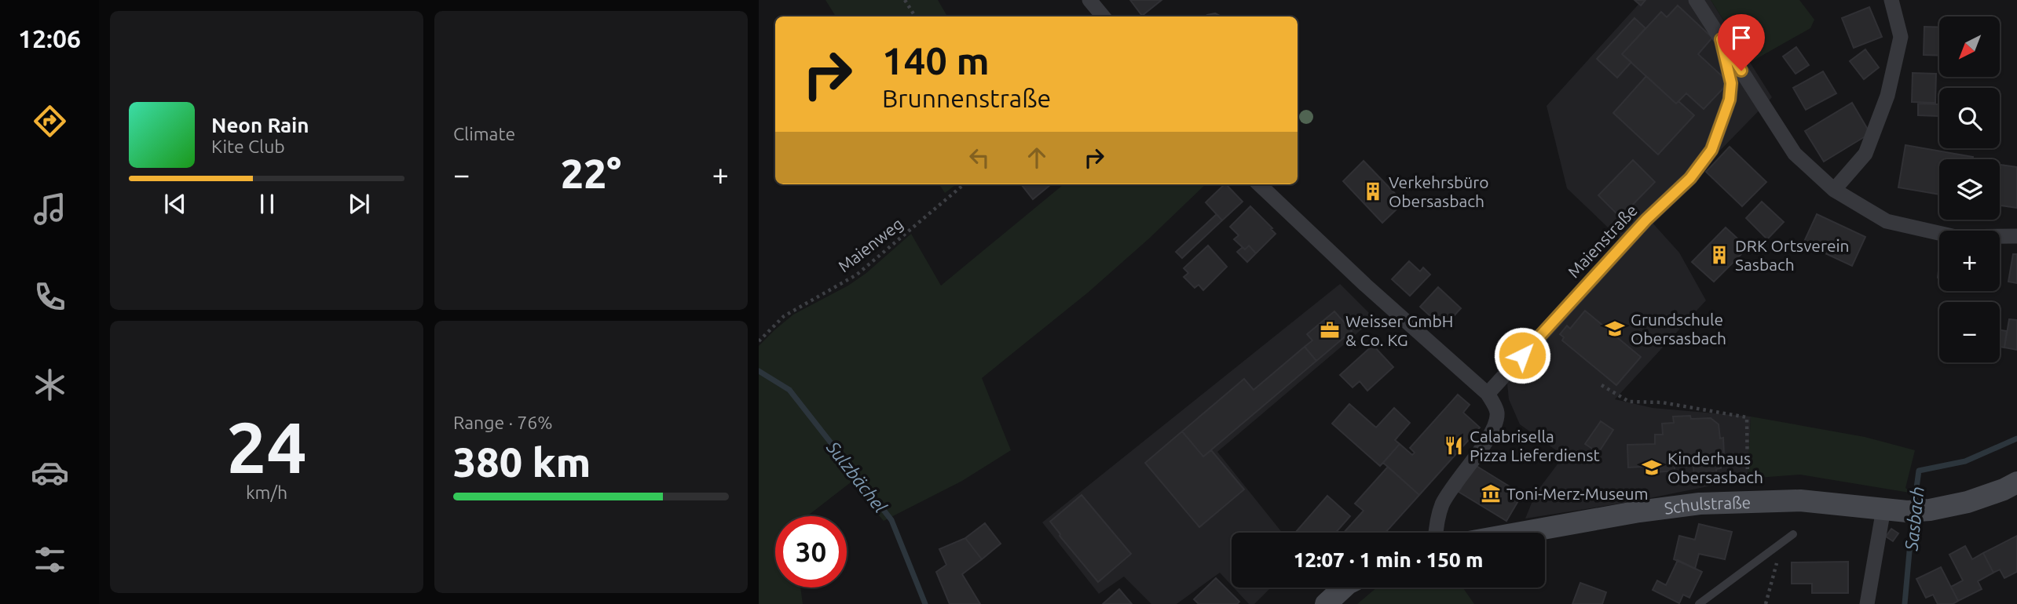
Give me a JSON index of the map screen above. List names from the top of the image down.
{
  "streets": {
    "main road": ["Schulstraße"],
    "street": ["Maienstraße"],
    "path": ["Maienweg"]
  },
  "water": ["Sulzbächel", "Sasbach"],
  "places": {
    "building": ["Verkehrsbüro Obersasbach", "DRK Ortsverein Sasbach"],
    "school or university": ["Grundschule Obersasbach", "Kinderhaus Obersasbach"],
    "office": ["Weisser GmbH & Co. KG"],
    "restaurant": ["Calabrisella Pizza Lieferdienst"],
    "museum": ["Toni-Merz-Museum"]
  },
  "north": "bottom left",
  "page": {
    "tabs": "12:06",
    "tile": [
      "Climate",
      ["24", "km/h"],
      ["Range · 76%", "380 km"]
    ],
    "map_buttons": ["+", "−"],
    "turn": ["140 m", "Brunnenstraße"],
    "song": ["Neon Rain", "Kite Club"],
    "heat": ["−", "22°", "+"],
    "limit": "30",
    "trip": "12:07 · 1 min · 150 m"
  }
}
